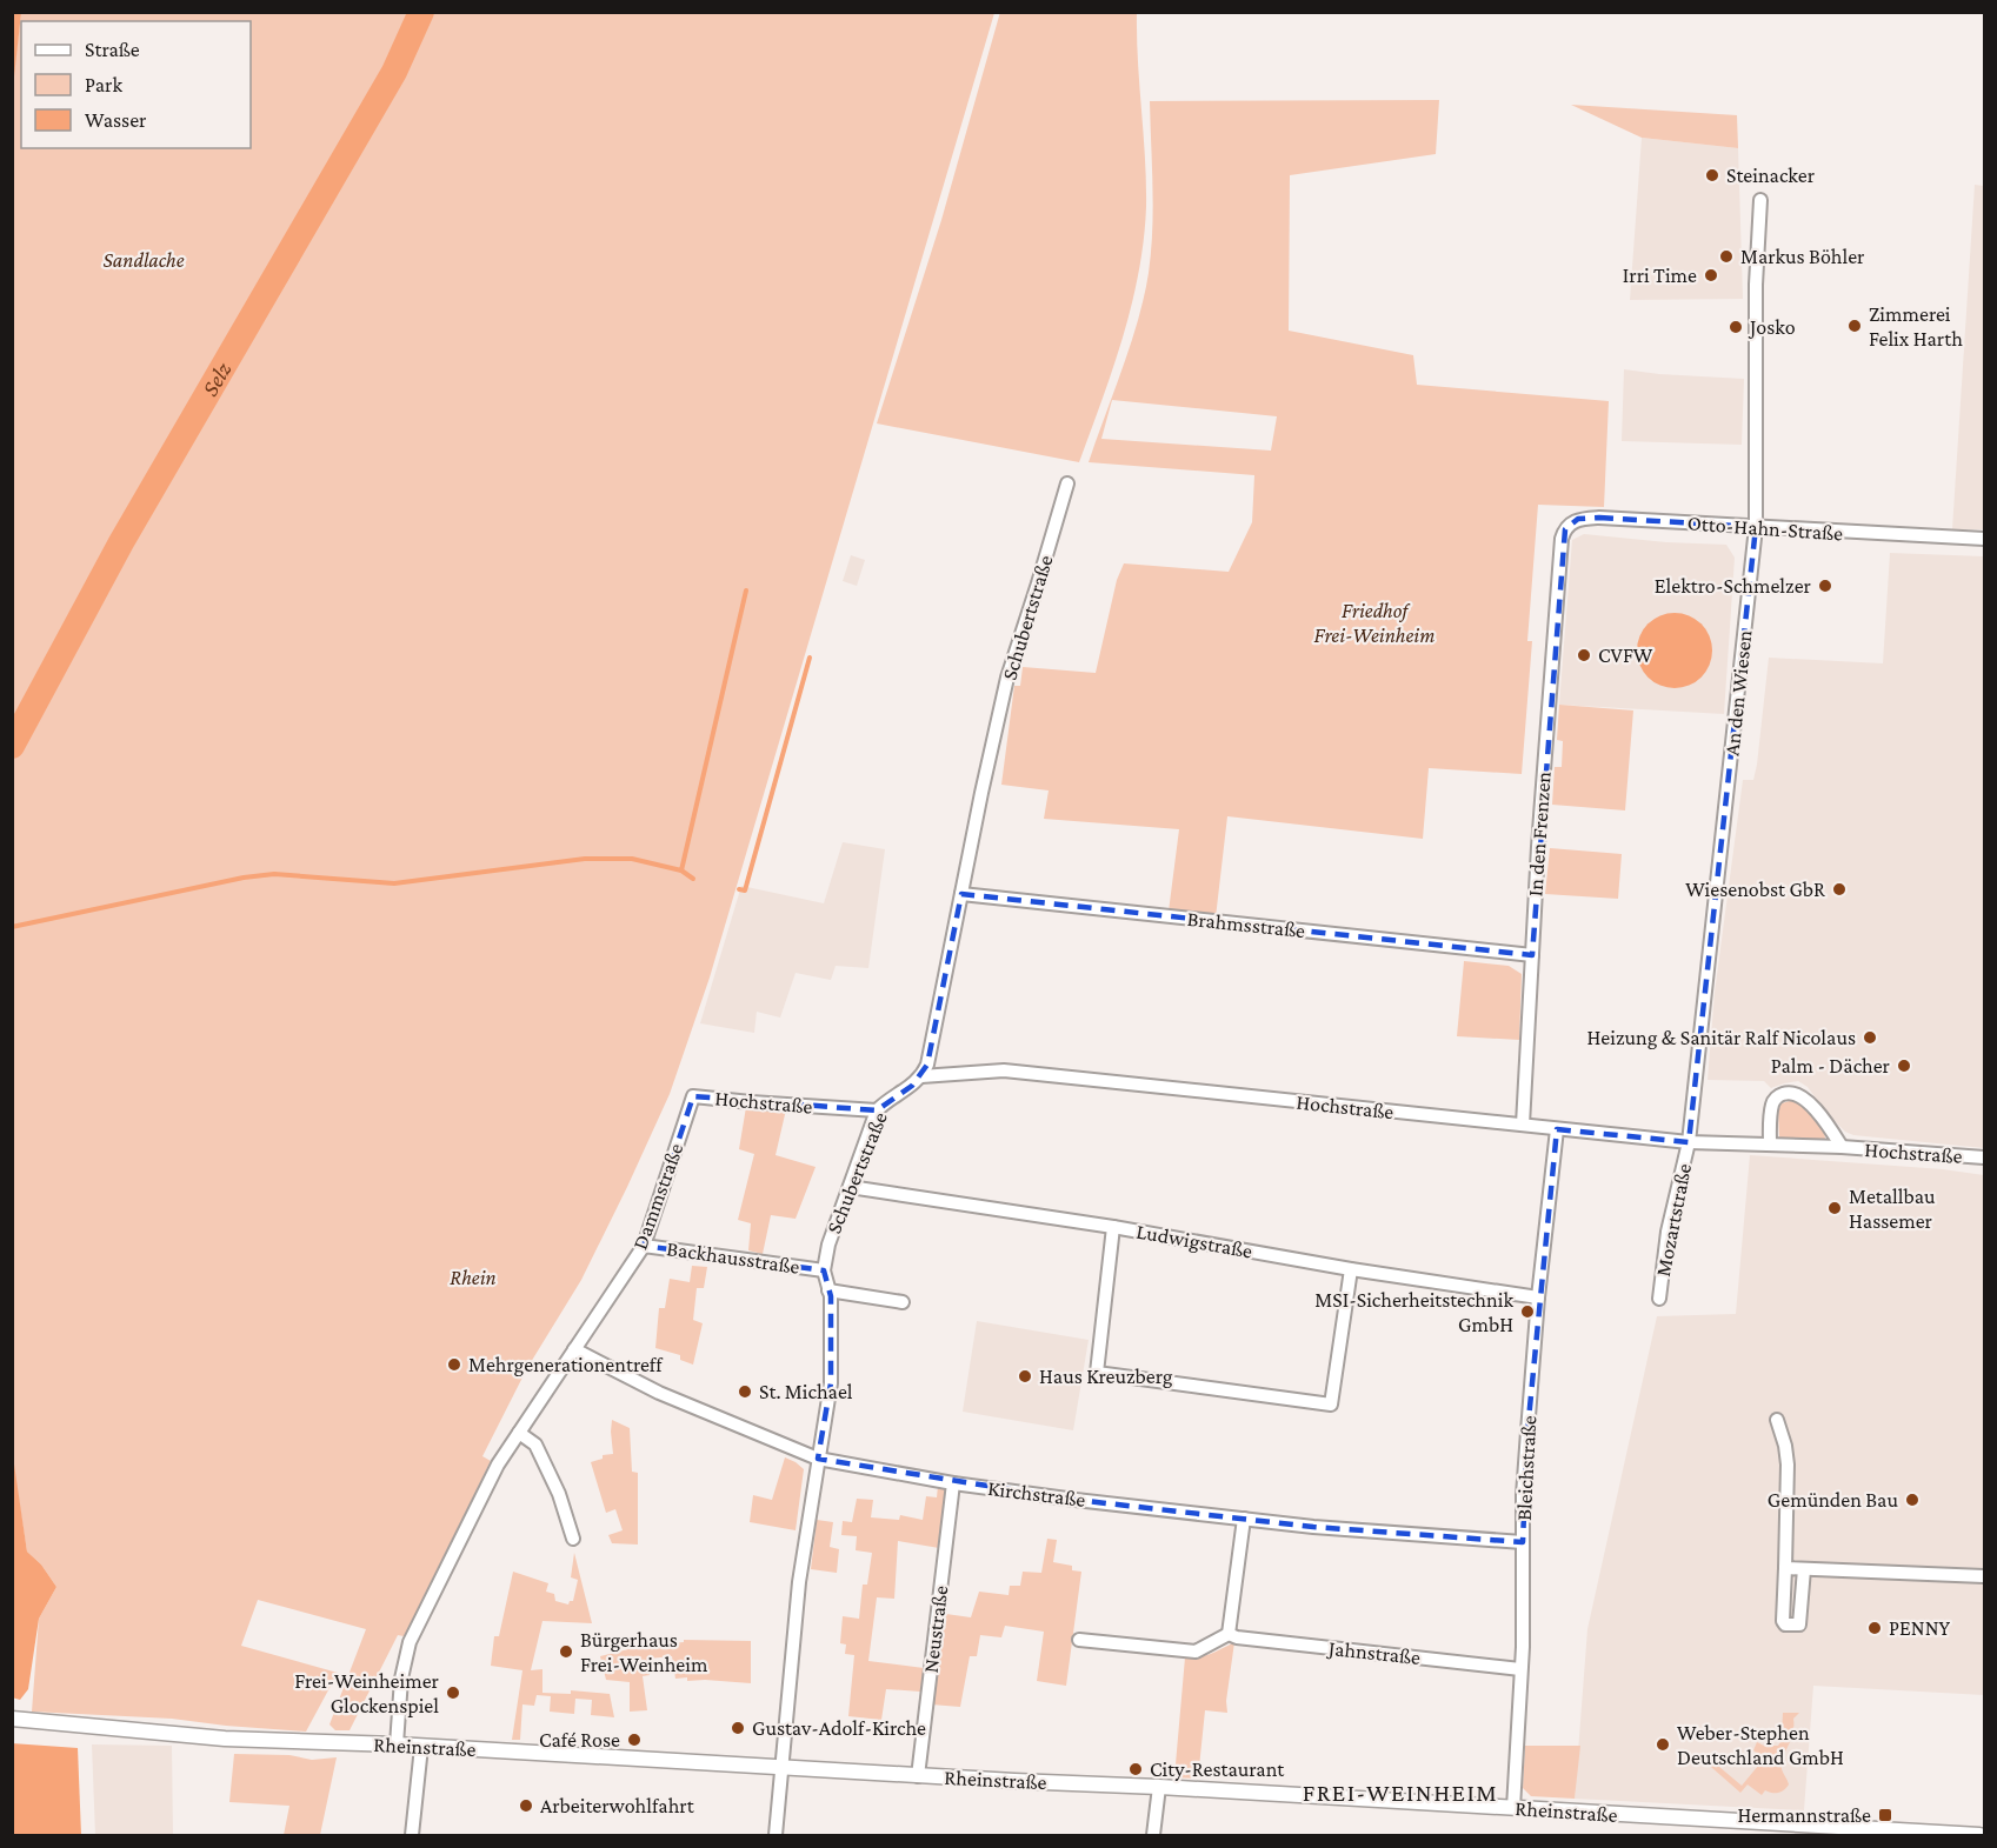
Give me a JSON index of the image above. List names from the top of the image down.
{
  "streets": {
    "street": [
      "Otto-Hahn-Straße",
      "Schubertstraße",
      "An den Wiesen",
      "In den Frenzen",
      "Brahmsstraße",
      "Hochstraße",
      "Dammstraße",
      "Mozartstraße",
      "Ludwigstraße",
      "Backhausstraße",
      "Bleichstraße",
      "Kirchstraße",
      "Neustraße",
      "Jahnstraße",
      "Rheinstraße"
    ]
  },
  "crossings": [
    ["Otto-Hahn-Straße", "An den Wiesen"],
    ["Otto-Hahn-Straße", "In den Frenzen"],
    ["Schubertstraße", "Brahmsstraße"],
    ["Schubertstraße", "Hochstraße"],
    ["Schubertstraße", "Ludwigstraße"],
    ["Schubertstraße", "Backhausstraße"],
    ["Schubertstraße", "Kirchstraße"],
    ["Schubertstraße", "Rheinstraße"],
    ["An den Wiesen", "Hochstraße"],
    ["An den Wiesen", "Mozartstraße"],
    ["In den Frenzen", "Brahmsstraße"],
    ["In den Frenzen", "Hochstraße"],
    ["Hochstraße", "Dammstraße"],
    ["Hochstraße", "Mozartstraße"],
    ["Hochstraße", "Bleichstraße"],
    ["Dammstraße", "Backhausstraße"],
    ["Dammstraße", "Kirchstraße"],
    ["Dammstraße", "Rheinstraße"],
    ["Ludwigstraße", "Bleichstraße"],
    ["Bleichstraße", "Kirchstraße"],
    ["Bleichstraße", "Jahnstraße"],
    ["Bleichstraße", "Rheinstraße"],
    ["Kirchstraße", "Neustraße"],
    ["Neustraße", "Rheinstraße"]
  ],
  "districts": ["FREI-WEINHEIM"],
  "water": ["Selz"],
  "parks": ["Sandlache", "Friedhof Frei-Weinheim", "Rhein"],
  "places": {
    "other": [
      "Steinacker",
      "Markus Böhler",
      "Irri Time",
      "Zimmerei Felix Harth",
      "Josko",
      "Elektro-Schmelzer",
      "CVFW",
      "Wiesenobst GbR",
      "Heizung & Sanitär Ralf Nicolaus",
      "Palm - Dächer",
      "Metallbau Hassemer",
      "MSI-Sicherheitstechnik GmbH",
      "Mehrgenerationentreff",
      "Haus Kreuzberg",
      "St. Michael",
      "Gemünden Bau",
      "PENNY",
      "Bürgerhaus Frei-Weinheim",
      "Frei-Weinheimer Glockenspiel",
      "Gustav-Adolf-Kirche",
      "Café Rose",
      "Weber-Stephen Deutschland GmbH",
      "City-Restaurant",
      "Arbeiterwohlfahrt"
    ],
    "transit": ["Hermannstraße"]
  },
  "legend": ["Straße", "Park", "Wasser"]
}
